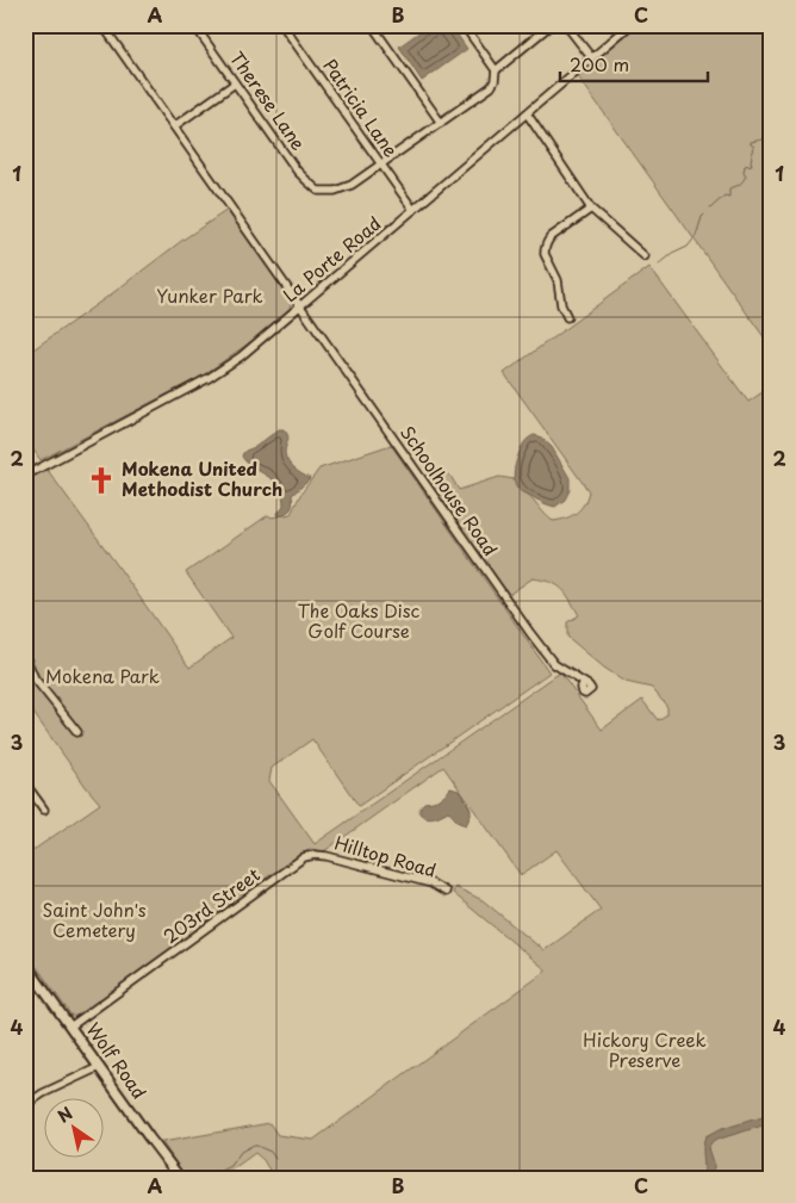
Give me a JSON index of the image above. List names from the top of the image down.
{
  "streets": {
    "main road": ["Wolf Road"],
    "street": [
      "Therese Lane",
      "Patricia Lane",
      "La Porte Road",
      "Schoolhouse Road",
      "Hilltop Road",
      "203rd Street"
    ]
  },
  "crossings": [
    ["Therese Lane", "Patricia Lane"],
    ["Patricia Lane", "La Porte Road"],
    ["La Porte Road", "Schoolhouse Road"],
    ["Hilltop Road", "203rd Street"],
    ["203rd Street", "Wolf Road"]
  ],
  "parks": [
    "Yunker Park",
    "The Oaks Disc Golf Course",
    "Mokena Park",
    "Saint John's Cemetery",
    "Hickory Creek Preserve"
  ],
  "places": {
    "church": ["Mokena United Methodist Church"]
  },
  "scale_bar": "200 m",
  "north": "top left",
  "grid": {
    "columns": ["A", "B", "C"],
    "rows": [
      "1",
      "2",
      "3",
      "4"
    ]
  }
}
